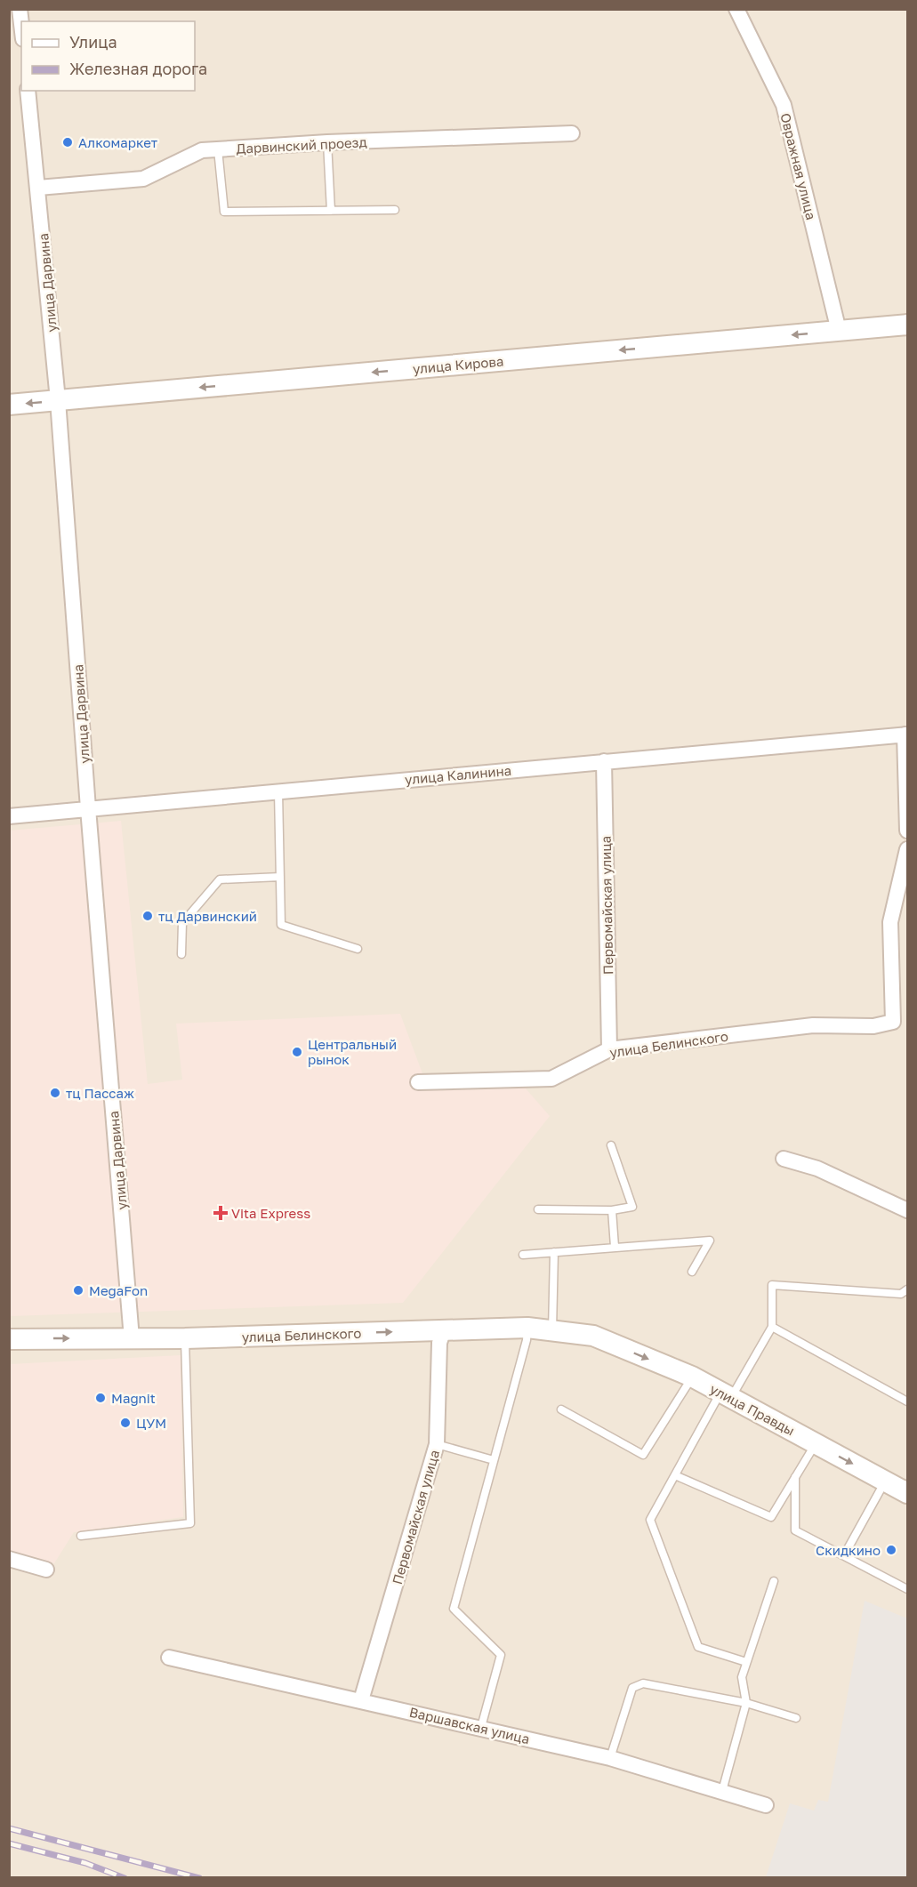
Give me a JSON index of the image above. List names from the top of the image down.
{
  "streets": {
    "street": [
      "Дарвинский проезд",
      "Овражная улица",
      "улица Дарвина",
      "улица Кирова",
      "улица Калинина",
      "Первомайская улица",
      "улица Белинского",
      "улица Правды",
      "Варшавская улица"
    ]
  },
  "crossings": [
    ["Дарвинский проезд", "улица Дарвина"],
    ["Овражная улица", "улица Кирова"],
    ["улица Дарвина", "улица Кирова"],
    ["улица Дарвина", "улица Калинина"],
    ["улица Дарвина", "улица Белинского"],
    ["улица Калинина", "Первомайская улица"],
    ["Первомайская улица", "улица Белинского"],
    ["Первомайская улица", "Варшавская улица"],
    ["улица Белинского", "улица Правды"]
  ],
  "one_way": ["улица Кирова", "улица Правды"],
  "places": {
    "other": [
      "Алкомаркет",
      "тц Дарвинский",
      "Центральный рынок",
      "тц Пассаж",
      "MegaFon",
      "Magnit",
      "ЦУМ",
      "Скидкино"
    ],
    "health": ["Vita Express"]
  },
  "legend": ["Улица", "Железная дорога"]
}
